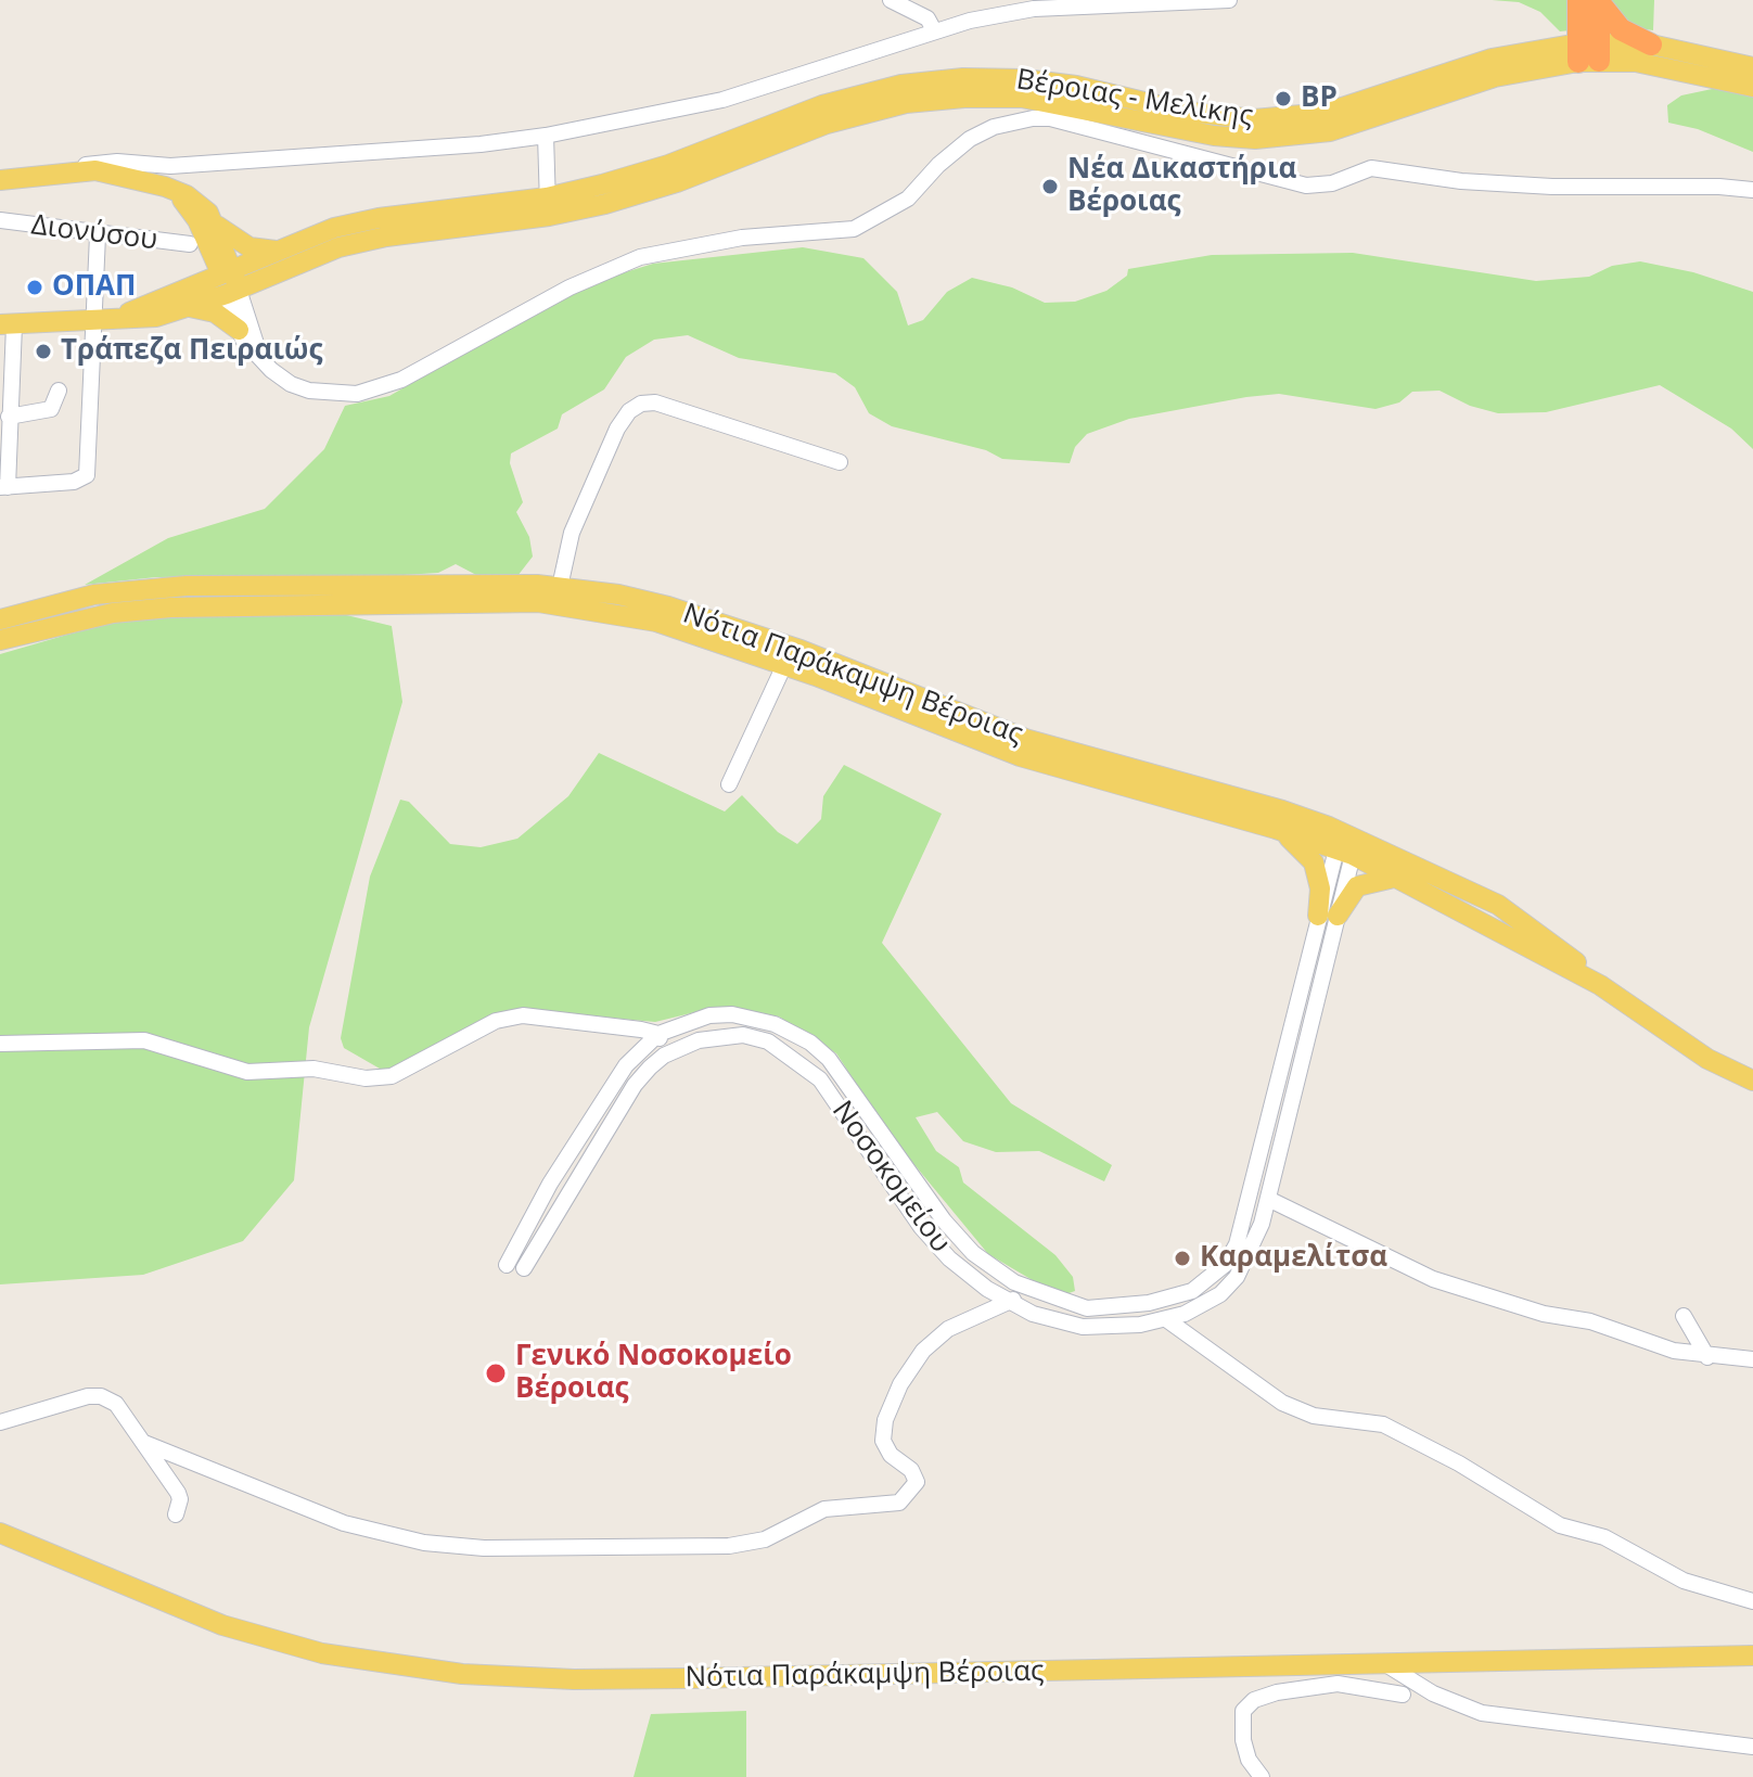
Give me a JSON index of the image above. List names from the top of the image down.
{
  "streets": {
    "main road": ["Βέροιας - Μελίκης", "Νότια Παράκαμψη Βέροιας"],
    "street": ["Διονύσου", "Νοσοκομείου"]
  },
  "places": [
    "BP",
    "Νέα Δικαστήρια Βέροιας",
    "ΟΠΑΠ",
    "Τράπεζα Πειραιώς",
    "Καραμελίτσα",
    "Γενικό Νοσοκομείο Βέροιας"
  ]
}
